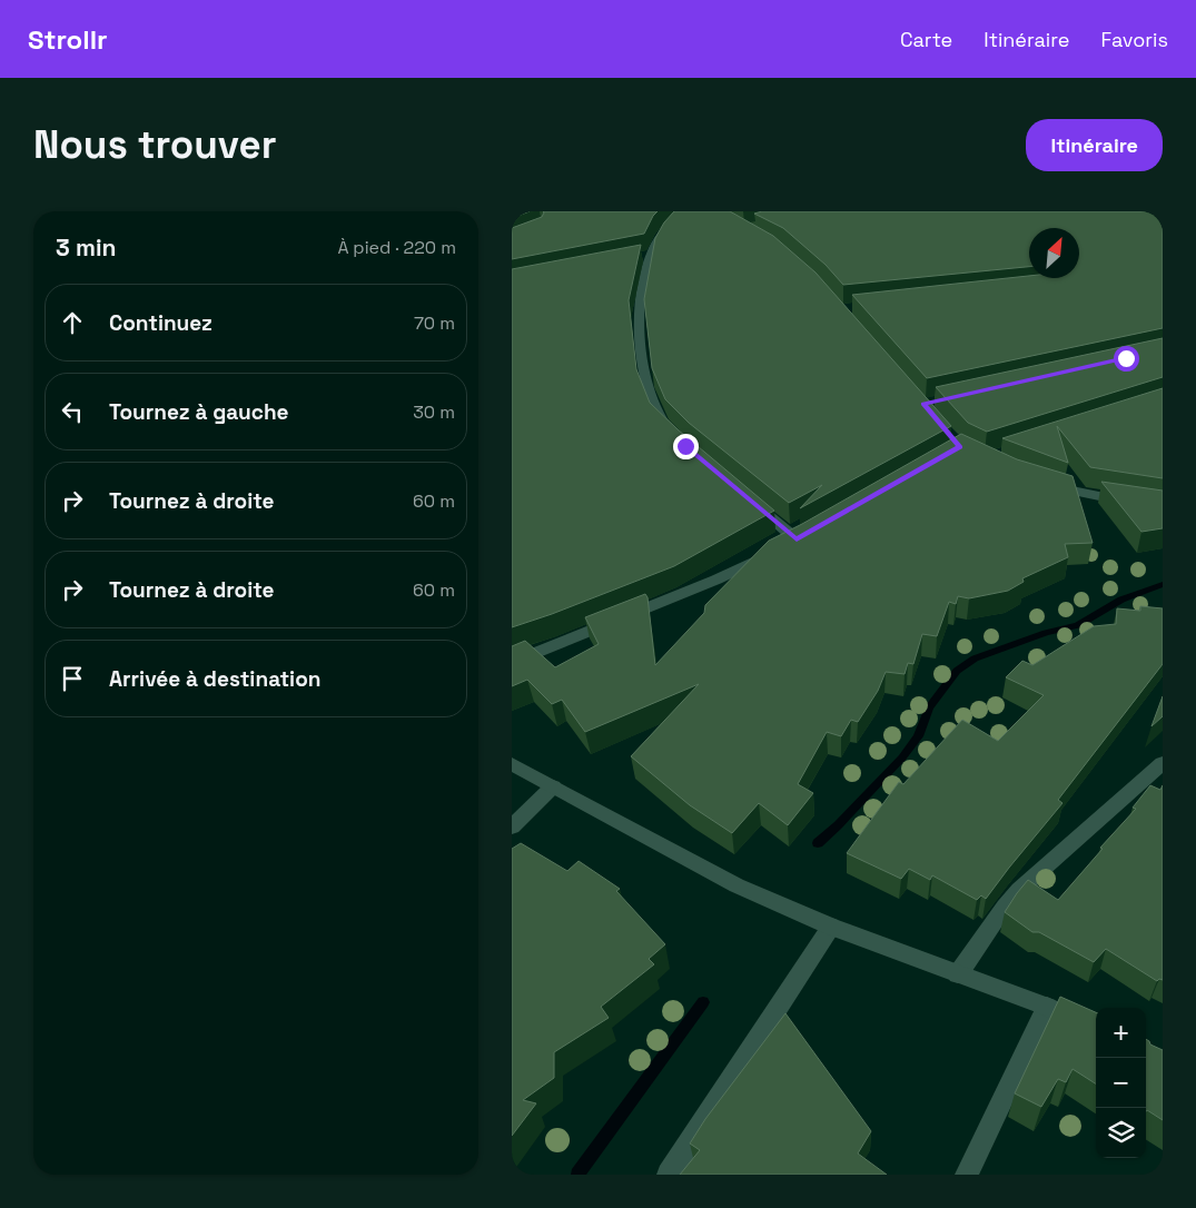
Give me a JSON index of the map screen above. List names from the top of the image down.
{
  "north": "top right",
  "page": {
    "header": "Strollr",
    "nav": ["Carte", "Itinéraire", "Favoris"],
    "buttons": "Itinéraire",
    "title": "Nous trouver",
    "heading": ["3 min", "À pied · 220 m"],
    "list": [
      ["Continuez", "70 m"],
      ["Tournez à gauche", "30 m"],
      ["Tournez à droite", "60 m"],
      ["Tournez à droite", "60 m"],
      "Arrivée à destination"
    ],
    "map_buttons": ["+", "−"]
  }
}
